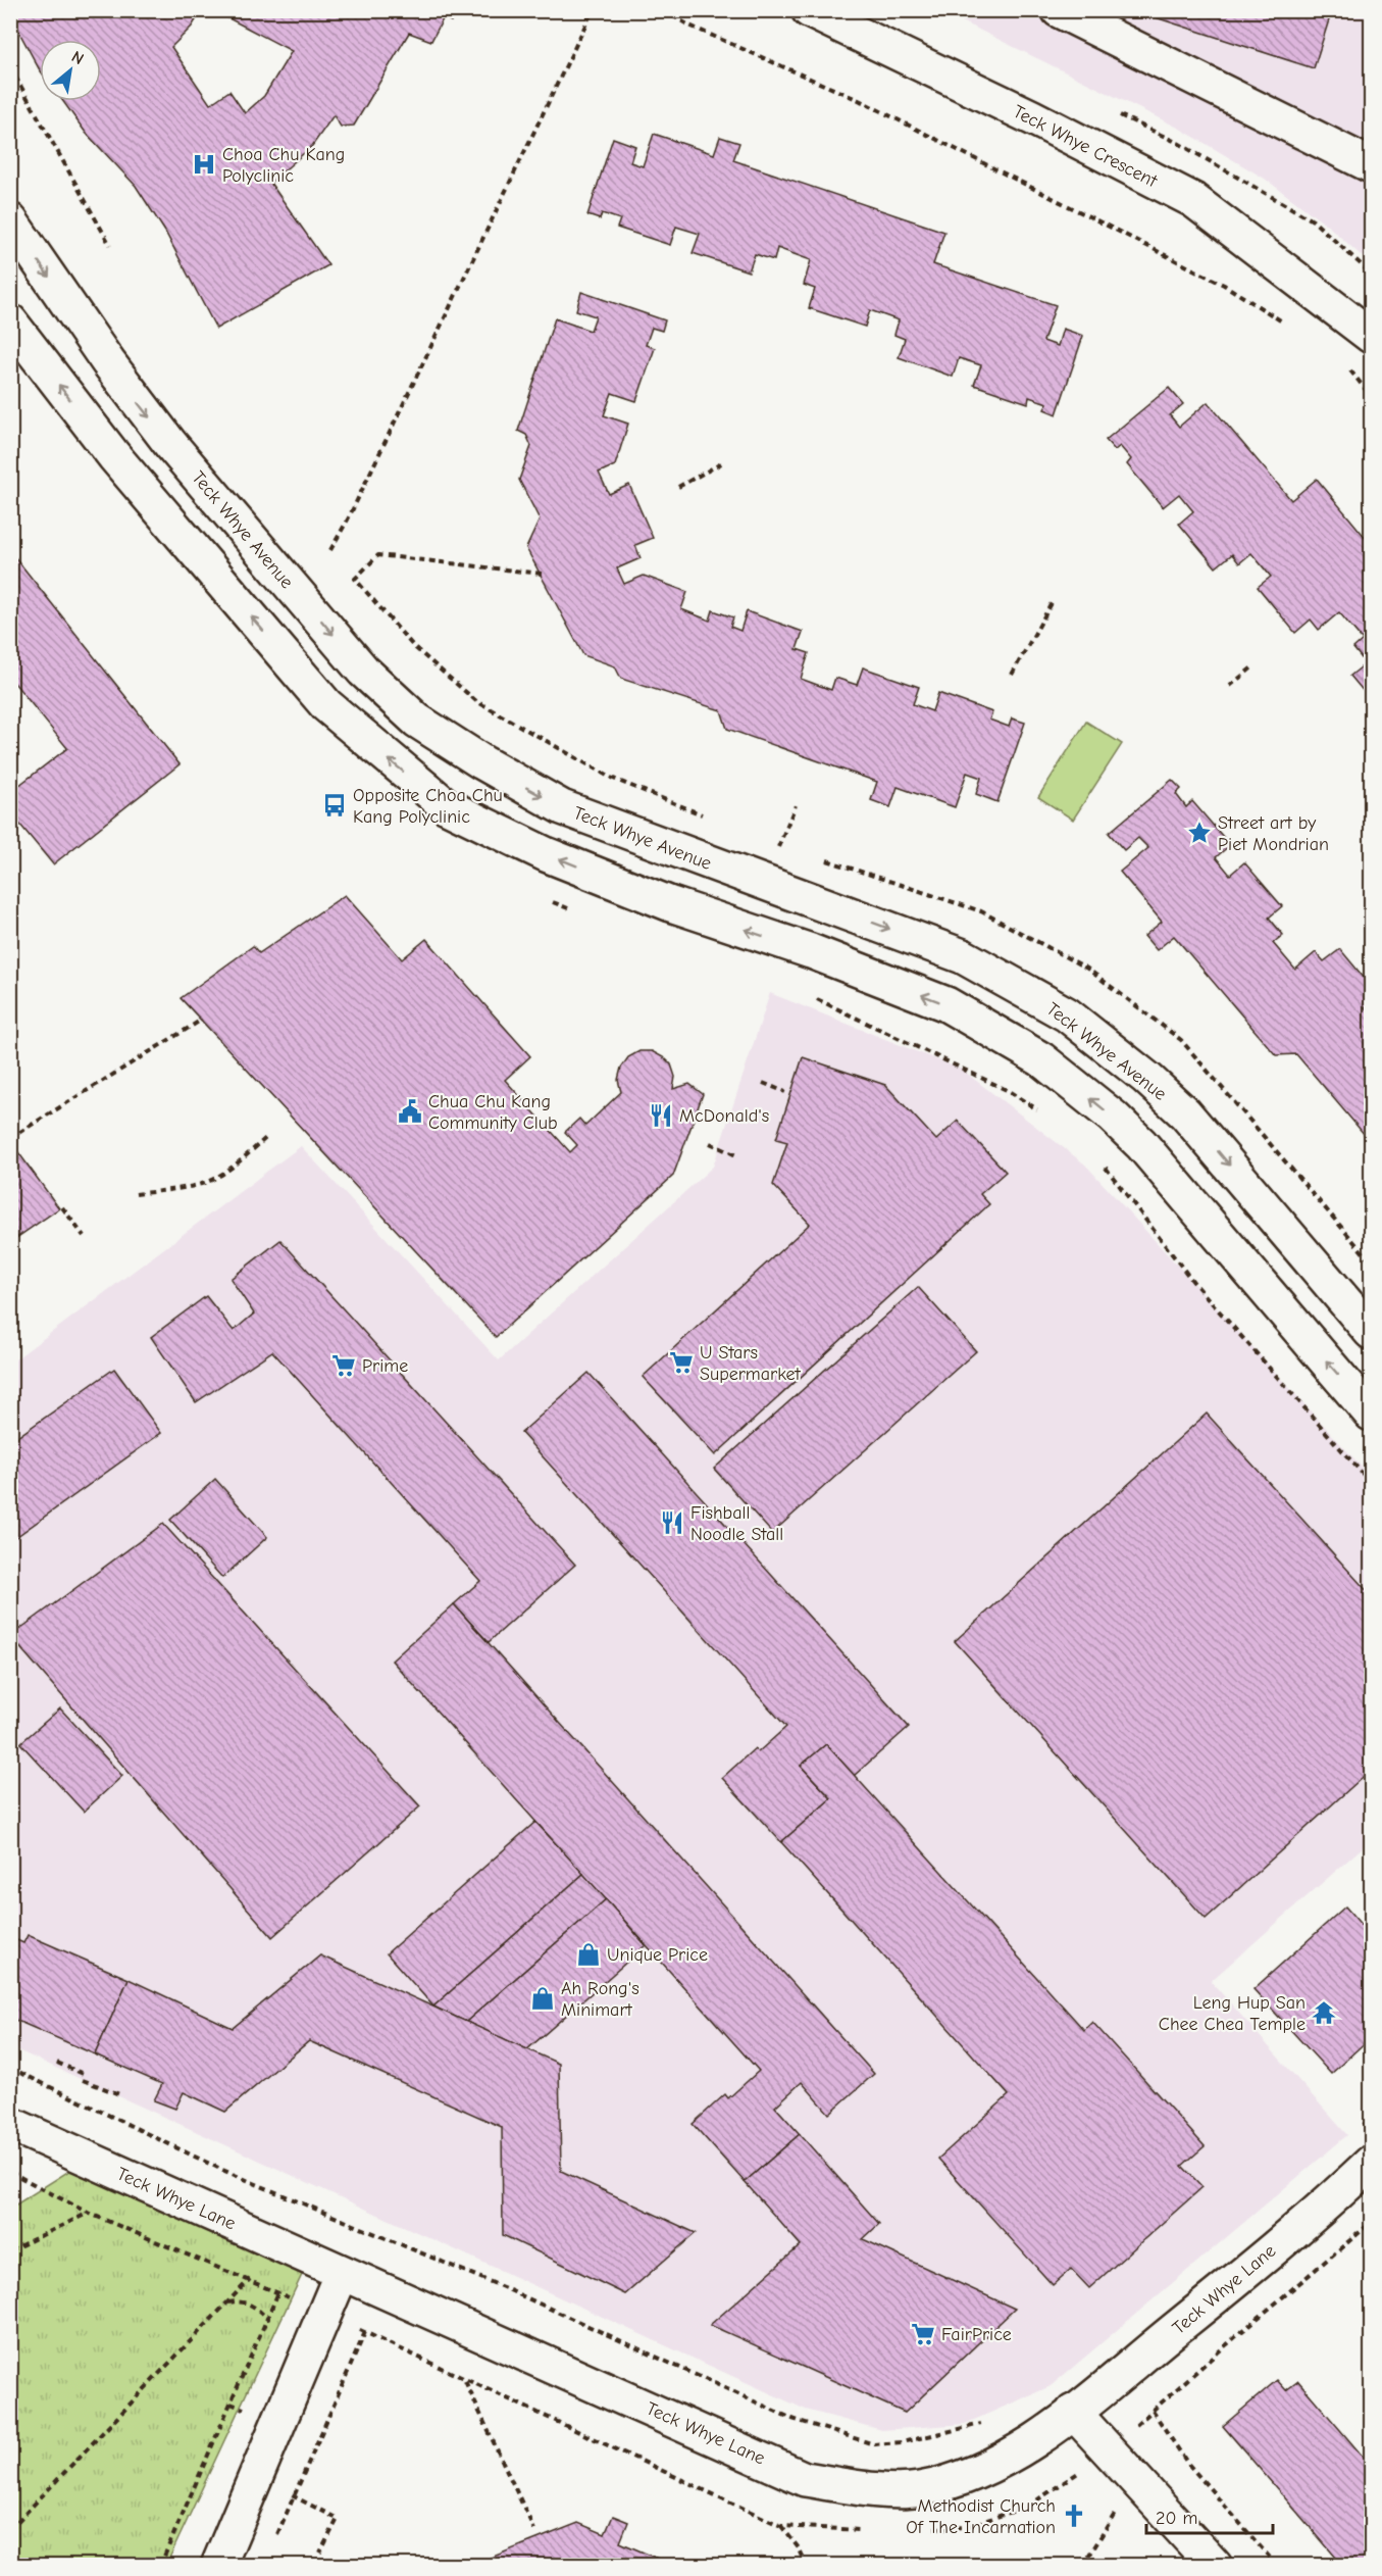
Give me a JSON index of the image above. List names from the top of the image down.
{
  "streets": {
    "main road": ["Teck Whye Crescent", "Teck Whye Avenue", "Teck Whye Lane"]
  },
  "places": {
    "hospital": ["Choa Chu Kang Polyclinic"],
    "bus stop": ["Opposite Choa Chu Kang Polyclinic"],
    "place": ["Street art by Piet Mondrian"],
    "public building": ["Chua Chu Kang Community Club"],
    "restaurant": ["McDonald's", "Fishball Noodle Stall"],
    "supermarket": ["U Stars Supermarket", "Prime", "FairPrice"],
    "shop": ["Unique Price", "Ah Rong's Minimart"],
    "temple": ["Leng Hup San Chee Chea Temple"],
    "church": ["Methodist Church Of The Incarnation"]
  },
  "scale_bar": "20 m",
  "north": "top right"
}
